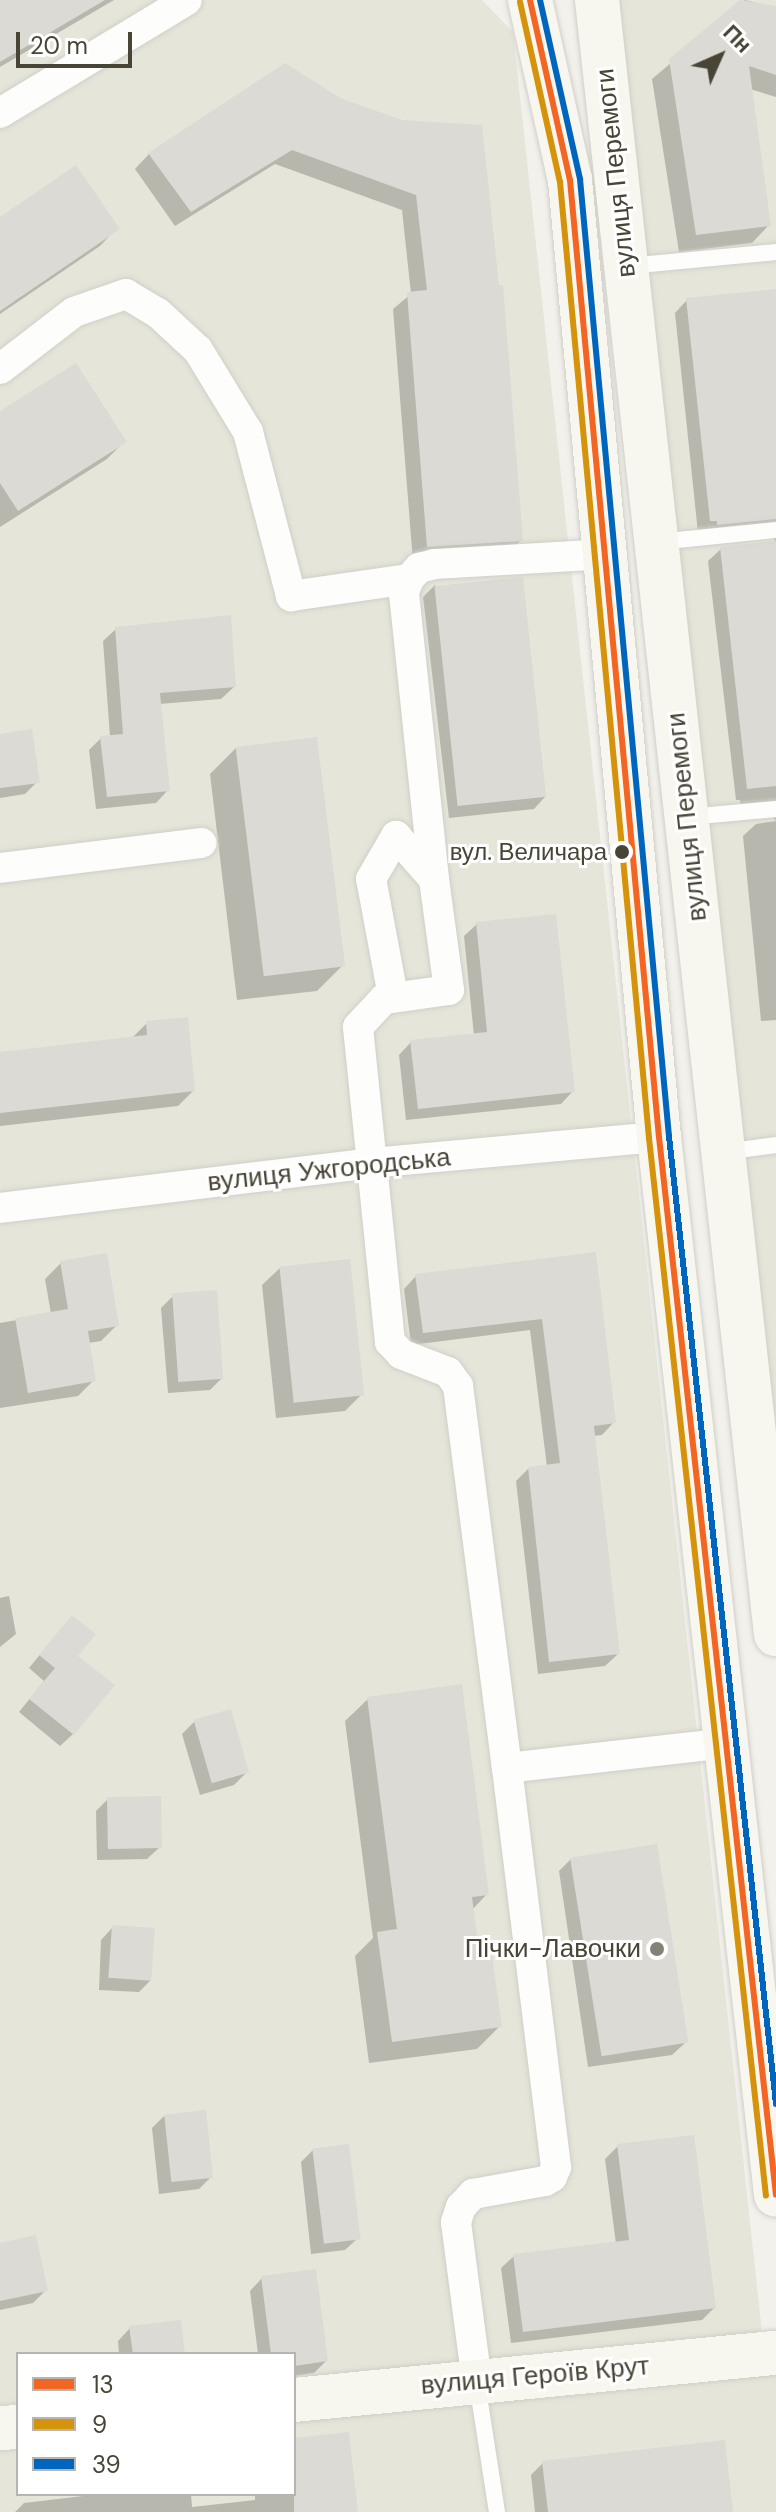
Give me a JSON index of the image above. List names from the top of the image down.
{
  "streets": {
    "main road": ["вулиця Перемоги", "вулиця Героїв Крут"],
    "street": ["вулиця Ужгородська"]
  },
  "crossings": [
    ["вулиця Перемоги", "вулиця Ужгородська"]
  ],
  "places": ["вул. Величара", "Пічки-Лавочки"],
  "lines": ["transit line 13", "transit line 39", "transit line 9"],
  "legend": ["13", "9", "39"],
  "scale_bar": "20 m",
  "north": "top right"
}
